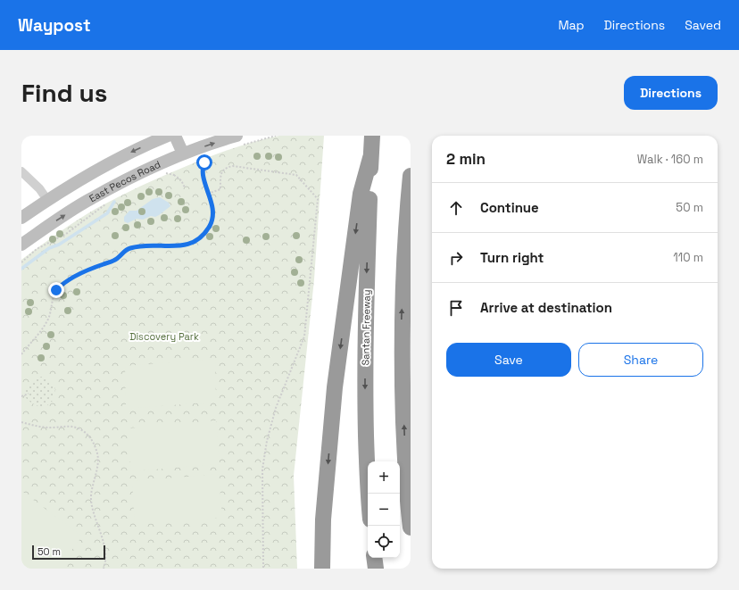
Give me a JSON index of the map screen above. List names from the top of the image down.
{
  "streets": {
    "highway": ["Santan Freeway"],
    "main road": ["East Pecos Road"]
  },
  "parks": ["Discovery Park"],
  "scale_bar": "50 m",
  "page": {
    "header": "Waypost",
    "nav": ["Map", "Directions", "Saved"],
    "buttons": [
      "Directions",
      ["Save", "Share"]
    ],
    "title": "Find us",
    "heading": ["2 min", "Walk · 160 m"],
    "list": [
      ["Continue", "50 m"],
      ["Turn right", "110 m"],
      "Arrive at destination"
    ],
    "map_buttons": ["+", "−"],
    "scale": "50 m"
  }
}
